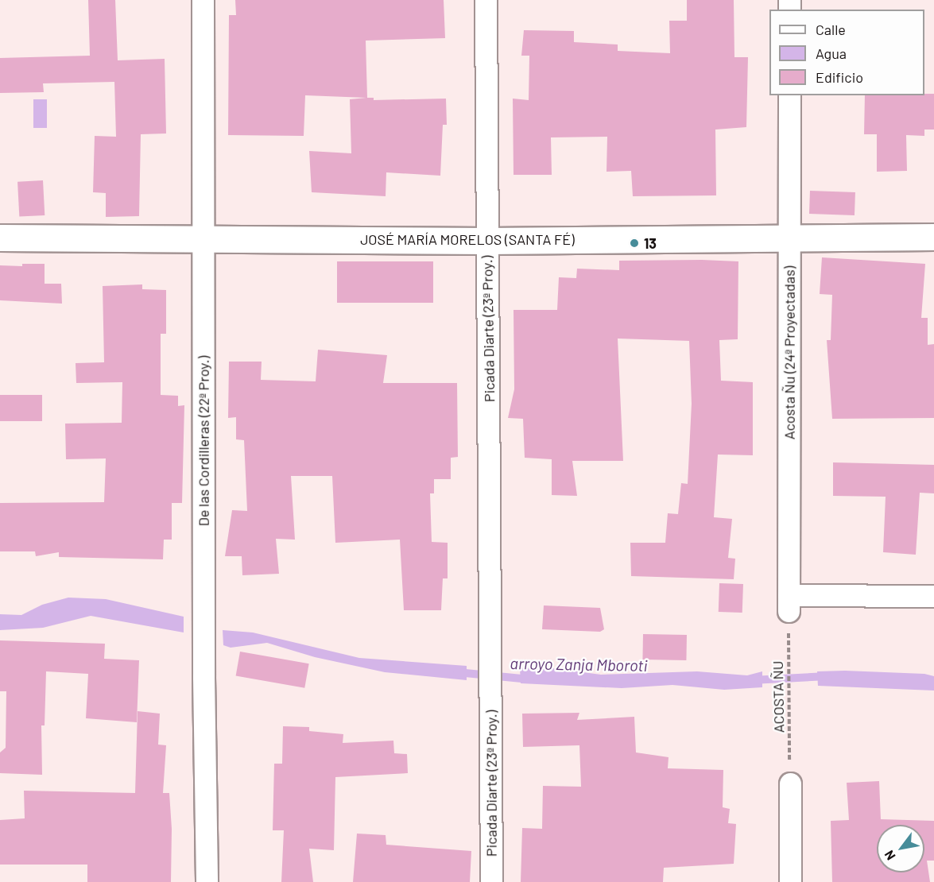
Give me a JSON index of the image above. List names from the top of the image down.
{
  "streets": {
    "street": [
      "JOSÉ MARÍA MORELOS (SANTA FÉ)",
      "Picada Diarte (23ª Proy.)",
      "Acosta Ñu (24ª Proyectadas)",
      "De las Cordilleras (22ª Proy.)"
    ],
    "path": ["ACOSTA ÑU"]
  },
  "crossings": [
    ["JOSÉ MARÍA MORELOS (SANTA FÉ)", "Picada Diarte (23ª Proy.)"],
    ["JOSÉ MARÍA MORELOS (SANTA FÉ)", "Acosta Ñu (24ª Proyectadas)"],
    ["JOSÉ MARÍA MORELOS (SANTA FÉ)", "De las Cordilleras (22ª Proy.)"],
    ["Acosta Ñu (24ª Proyectadas)", "ACOSTA ÑU"]
  ],
  "water": ["arroyo Zanja Mboroti"],
  "places": ["13"],
  "legend": ["Calle", "Agua", "Edificio"],
  "north": "bottom left"
}
